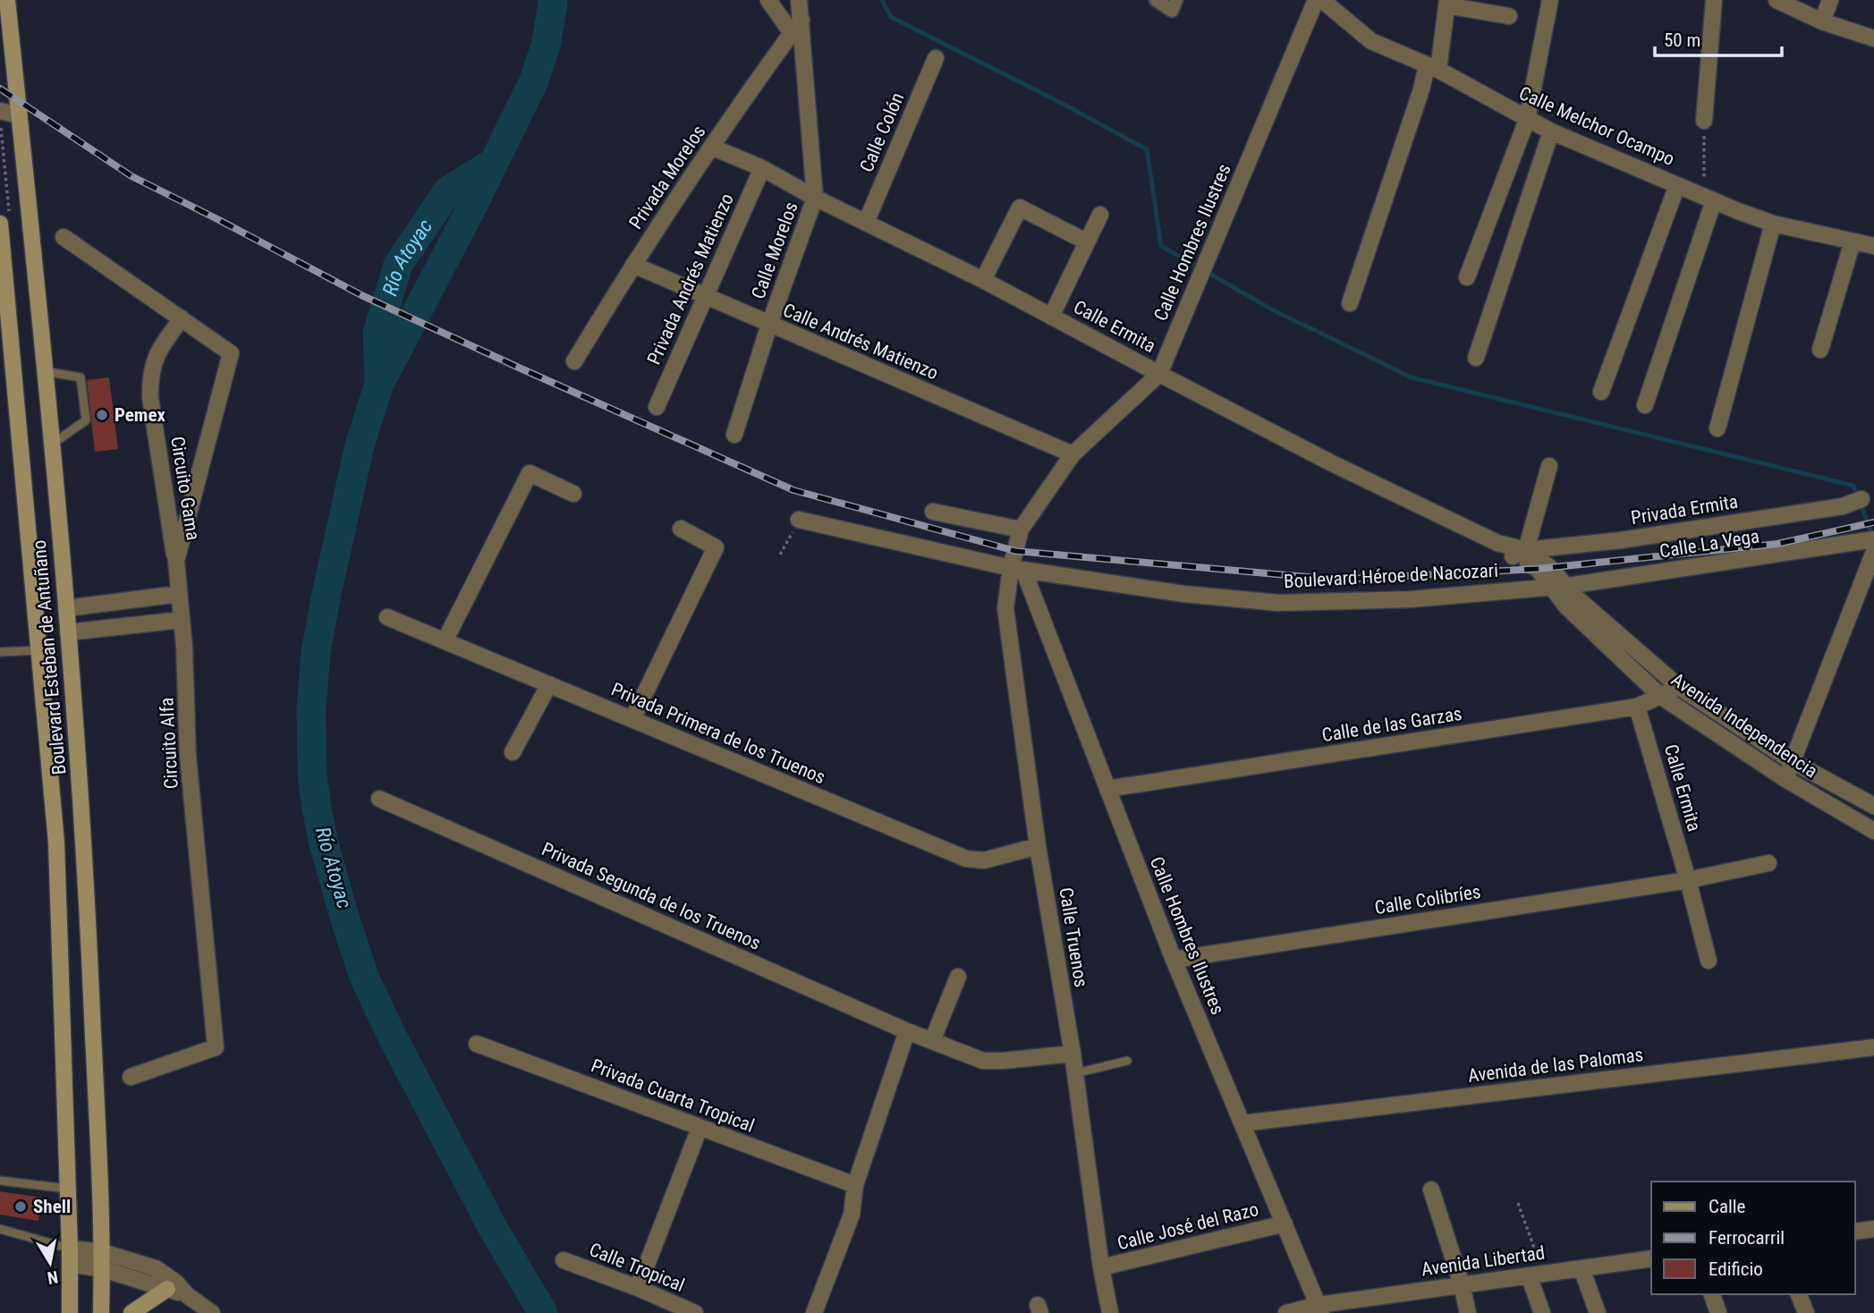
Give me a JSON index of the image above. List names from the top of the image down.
{
  "streets": {
    "main road": ["Boulevard Esteban de Antuñano"],
    "street": [
      "Calle Melchor Ocampo",
      "Calle Colón",
      "Privada Morelos",
      "Calle Hombres Ilustres",
      "Calle Morelos",
      "Privada Andrés Matienzo",
      "Calle Ermita",
      "Calle Andrés Matienzo",
      "Circuito Gama",
      "Privada Ermita",
      "Calle La Vega",
      "Boulevard Héroe de Nacozari",
      "Calle de las Garzas",
      "Avenida Independencia",
      "Privada Primera de los Truenos",
      "Circuito Alfa",
      "Privada Segunda de los Truenos",
      "Calle Colibríes",
      "Calle Truenos",
      "Avenida de las Palomas",
      "Privada Cuarta Tropical",
      "Calle José del Razo",
      "Avenida Libertad",
      "Calle Tropical"
    ]
  },
  "crossings": [
    ["Calle Colón", "Calle Ermita"],
    ["Privada Morelos", "Calle Morelos"],
    ["Privada Morelos", "Calle Ermita"],
    ["Privada Morelos", "Calle Andrés Matienzo"],
    ["Calle Hombres Ilustres", "Calle Ermita"],
    ["Calle Hombres Ilustres", "Calle Andrés Matienzo"],
    ["Calle Hombres Ilustres", "Boulevard Héroe de Nacozari"],
    ["Calle Hombres Ilustres", "Calle de las Garzas"],
    ["Calle Hombres Ilustres", "Calle Colibríes"],
    ["Calle Hombres Ilustres", "Calle Truenos"],
    ["Calle Hombres Ilustres", "Avenida de las Palomas"],
    ["Calle Hombres Ilustres", "Calle José del Razo"],
    ["Calle Hombres Ilustres", "Avenida Libertad"],
    ["Calle Morelos", "Calle Ermita"],
    ["Calle Morelos", "Calle Andrés Matienzo"],
    ["Privada Andrés Matienzo", "Calle Ermita"],
    ["Privada Andrés Matienzo", "Calle Andrés Matienzo"],
    ["Calle Ermita", "Privada Ermita"],
    ["Calle Ermita", "Calle de las Garzas"],
    ["Calle Ermita", "Avenida Independencia"],
    ["Calle Ermita", "Calle Colibríes"],
    ["Circuito Gama", "Circuito Alfa"],
    ["Privada Ermita", "Avenida Independencia"],
    ["Calle La Vega", "Boulevard Héroe de Nacozari"],
    ["Calle La Vega", "Avenida Independencia"],
    ["Boulevard Héroe de Nacozari", "Avenida Independencia"],
    ["Boulevard Héroe de Nacozari", "Calle Truenos"],
    ["Calle de las Garzas", "Avenida Independencia"],
    ["Privada Primera de los Truenos", "Calle Truenos"],
    ["Privada Segunda de los Truenos", "Calle Truenos"],
    ["Calle Truenos", "Calle José del Razo"]
  ],
  "water": ["Río Atoyac"],
  "places": ["Pemex", "Shell"],
  "legend": ["Calle", "Ferrocarril", "Edificio"],
  "scale_bar": "50 m",
  "north": "bottom"
}
